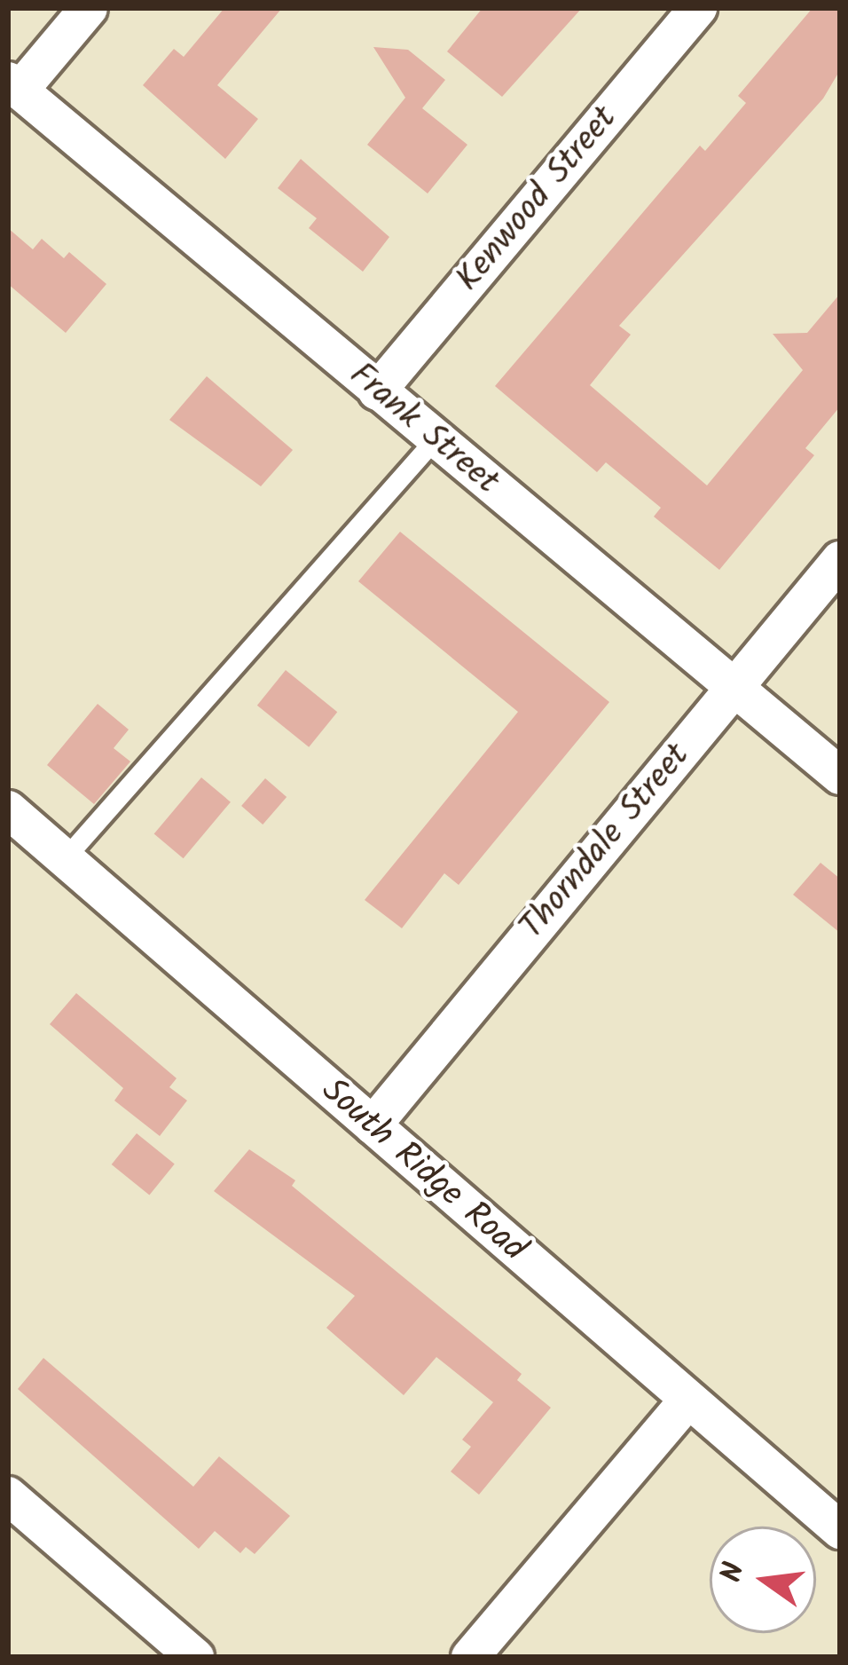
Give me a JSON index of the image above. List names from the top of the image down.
{
  "streets": {
    "street": [
      "Kenwood Street",
      "Frank Street",
      "Thorndale Street",
      "South Ridge Road"
    ]
  },
  "crossings": [
    ["Kenwood Street", "Frank Street"],
    ["Frank Street", "Thorndale Street"],
    ["Thorndale Street", "South Ridge Road"]
  ],
  "north": "left"
}
